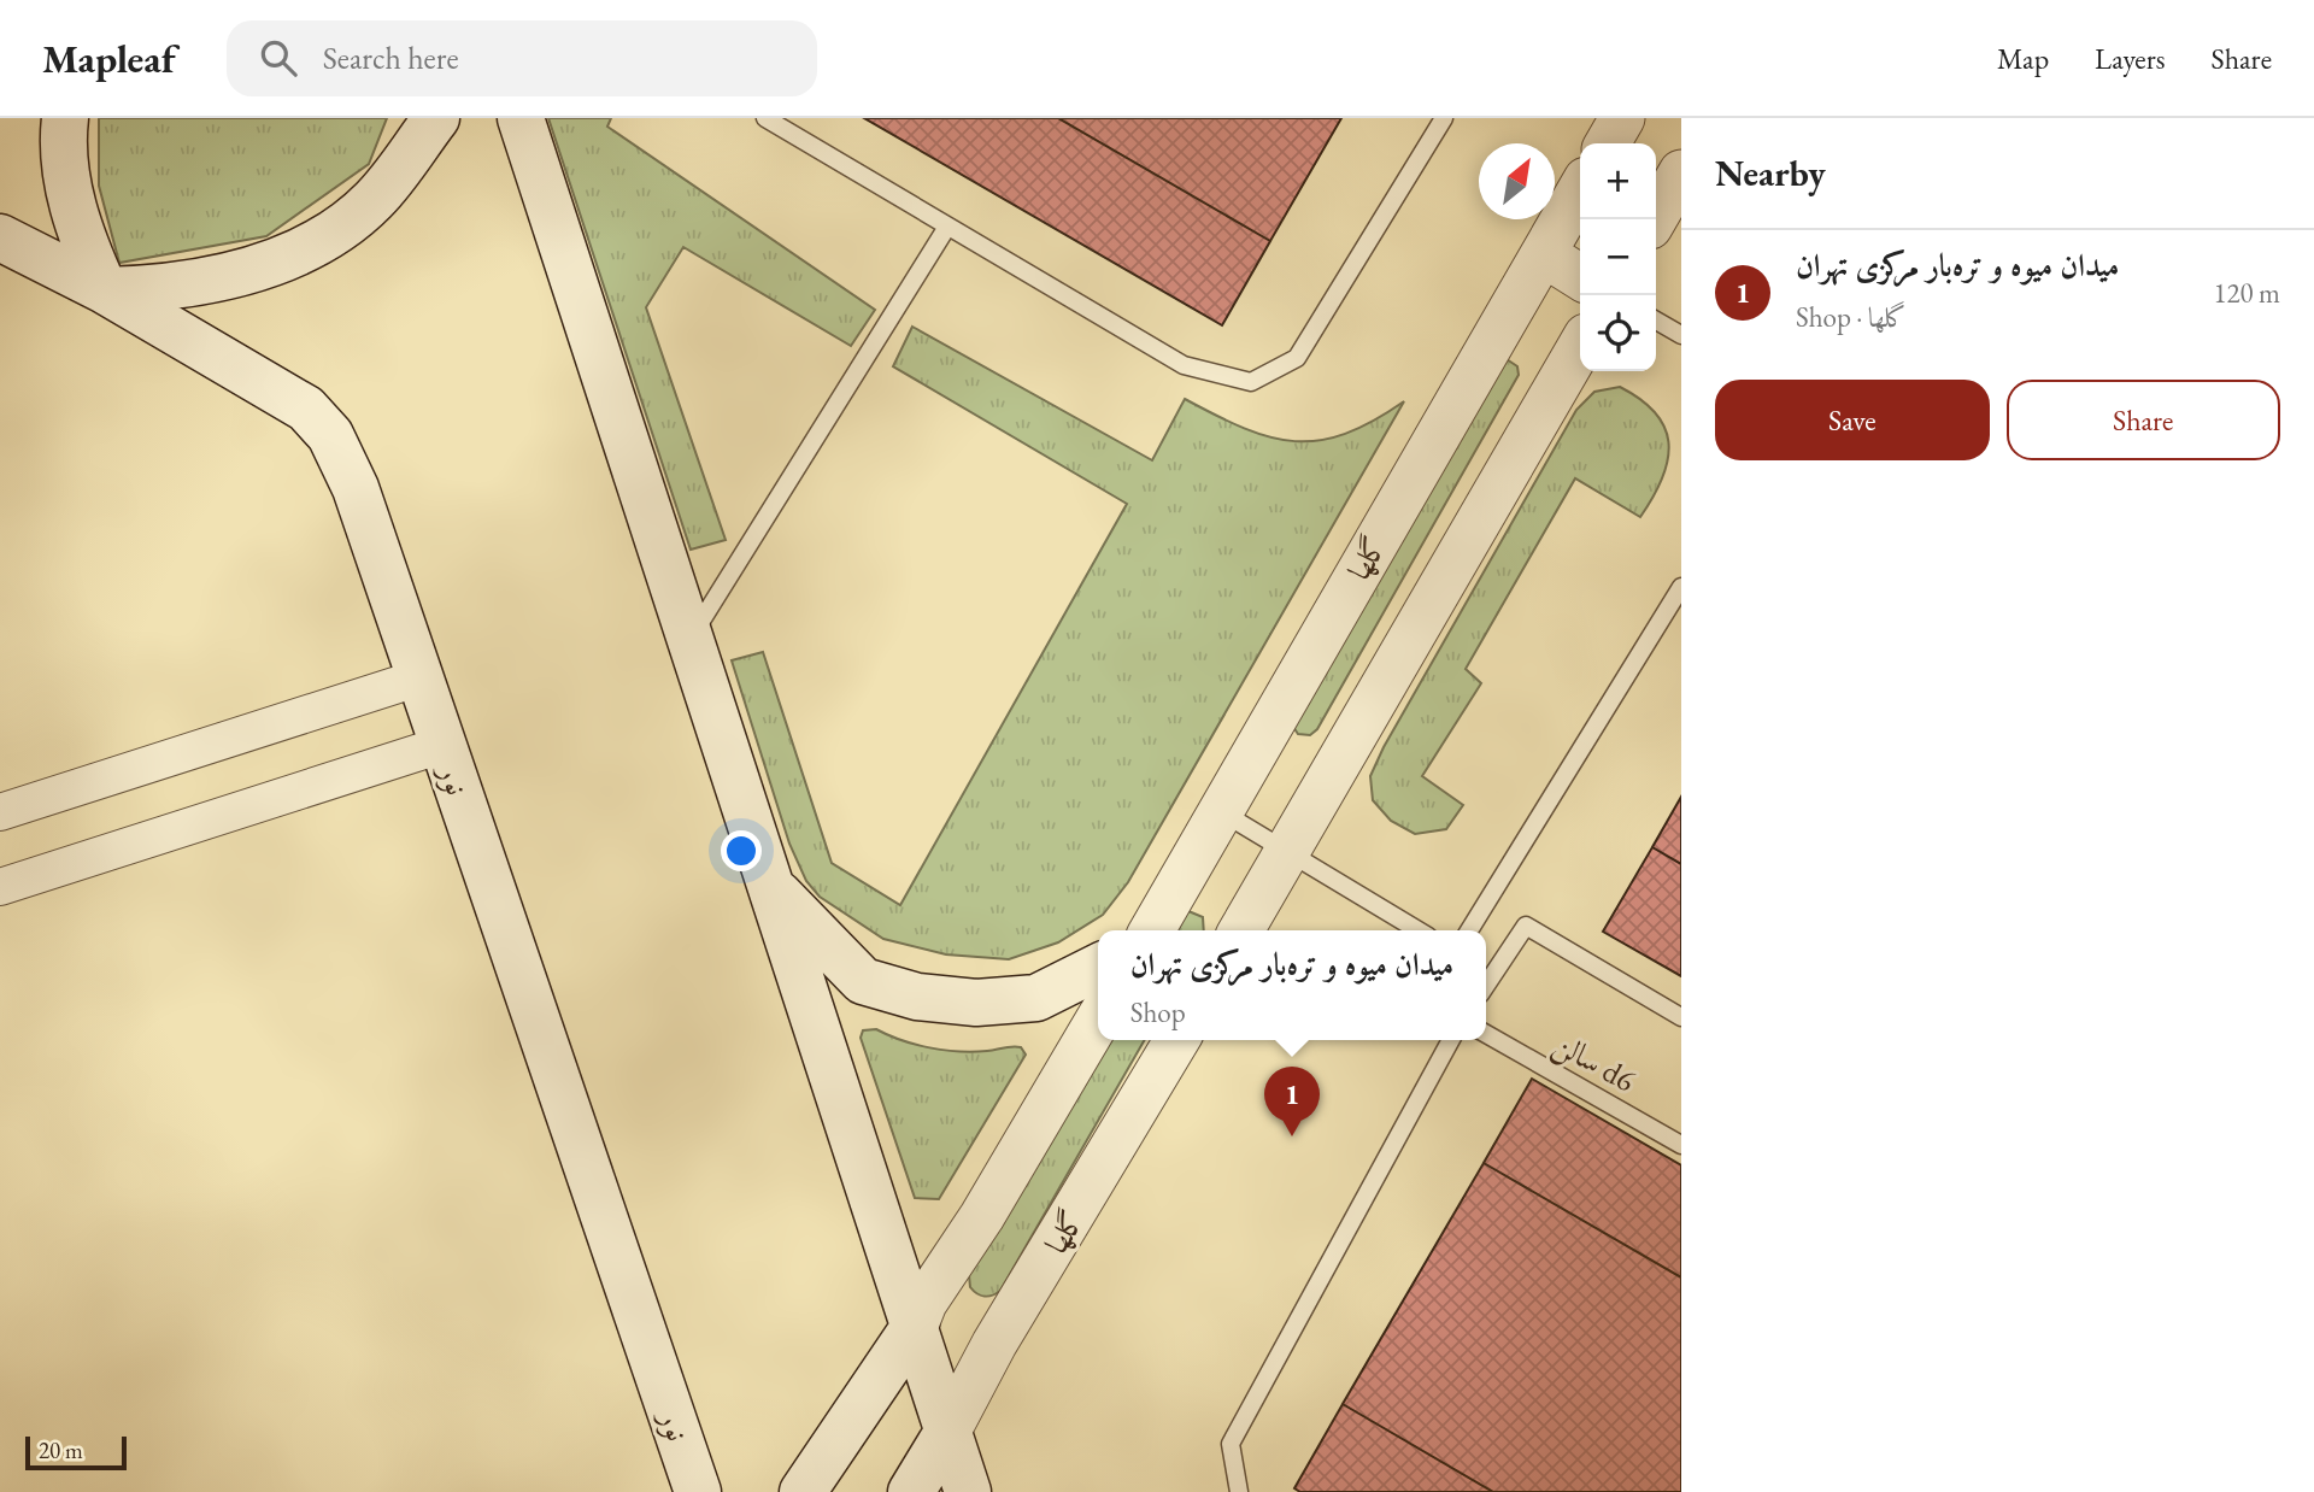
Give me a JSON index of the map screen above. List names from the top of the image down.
{
  "streets": {
    "main road": ["نور"],
    "street": ["گلها"],
    "lane": ["سالن d6"]
  },
  "scale_bar": "20 m",
  "north": "top right",
  "page": {
    "header": "Mapleaf",
    "search": "Search here",
    "nav": ["Map", "Layers", "Share"],
    "heading": "Nearby",
    "map_buttons": ["+", "−"],
    "list": [
      {
        "mark": "1",
        "name": "میدان میوه و تره‌بار مرکزی تهران",
        "note": "Shop · گلها",
        "value": "120 m"
      }
    ],
    "buttons": ["Save", "Share"],
    "popup": ["میدان میوه و تره‌بار مرکزی تهران", "Shop"],
    "pins": "1",
    "scale": "20 m"
  }
}
